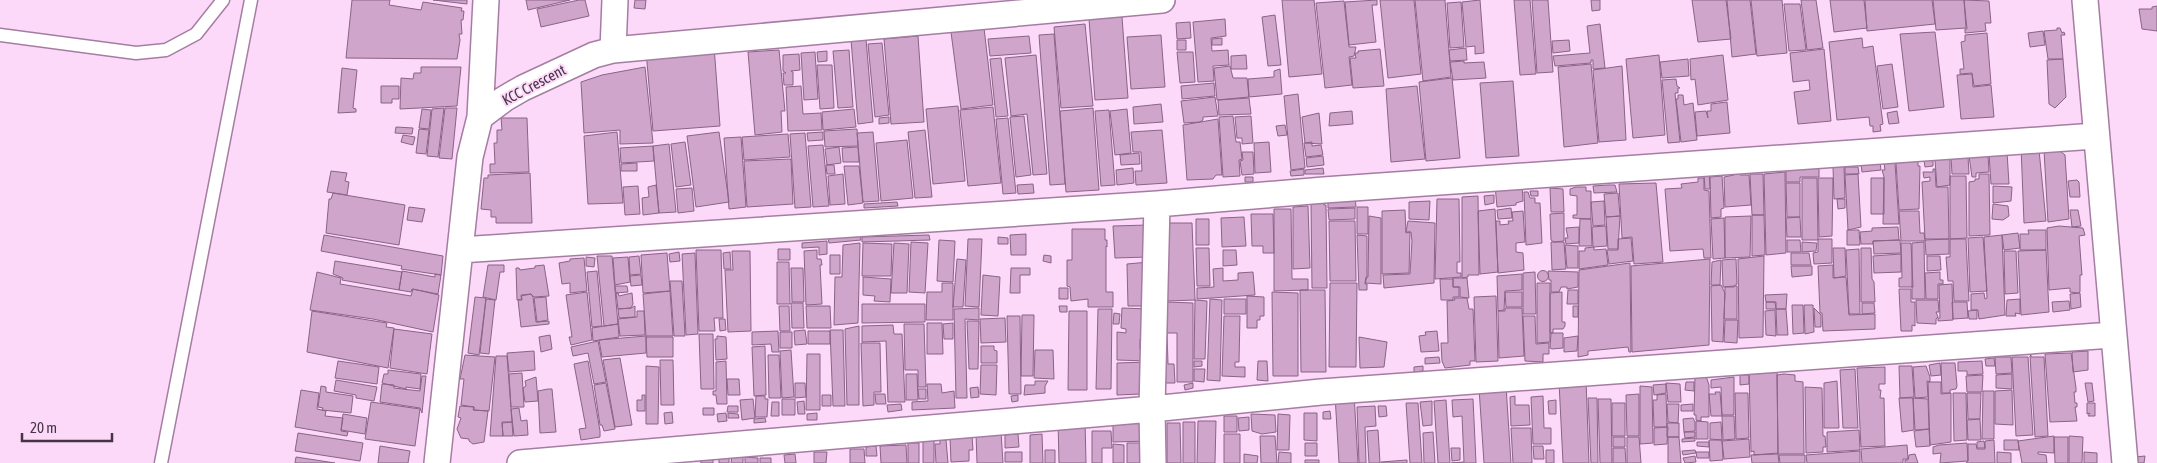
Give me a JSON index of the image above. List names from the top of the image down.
{
  "streets": {
    "street": ["KCC Crescent"]
  },
  "scale_bar": "20 m"
}
